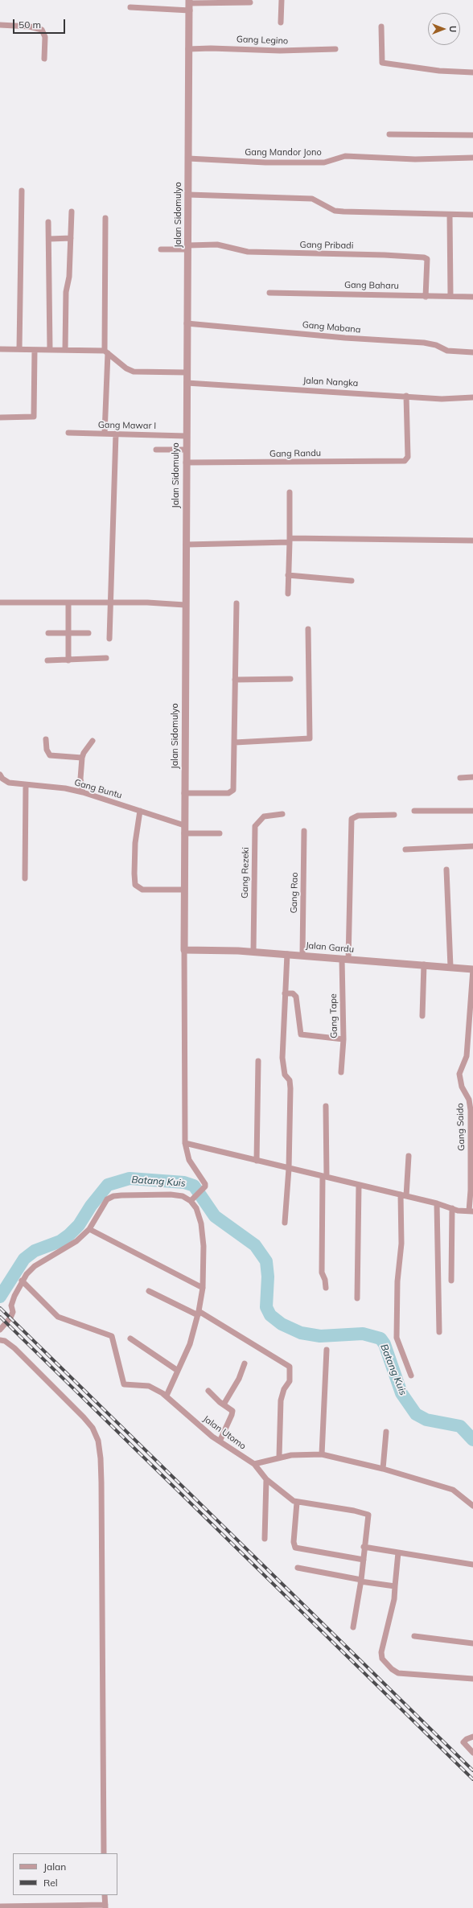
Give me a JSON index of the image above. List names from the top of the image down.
{
  "streets": {
    "street": [
      "Gang Legino",
      "Gang Mandor Jono",
      "Jalan Sidomulyo",
      "Gang Pribadi",
      "Gang Baharu",
      "Gang Mabana",
      "Jalan Nangka",
      "Gang Mawar I",
      "Gang Randu",
      "Gang Buntu",
      "Gang Rezeki",
      "Gang Rao",
      "Jalan Gardu",
      "Gang Tape",
      "Gang Saido",
      "Jalan Utomo"
    ]
  },
  "crossings": [
    ["Gang Legino", "Jalan Sidomulyo"],
    ["Gang Mandor Jono", "Jalan Sidomulyo"],
    ["Jalan Sidomulyo", "Gang Pribadi"],
    ["Jalan Sidomulyo", "Gang Mabana"],
    ["Jalan Sidomulyo", "Jalan Nangka"],
    ["Jalan Sidomulyo", "Gang Mawar I"],
    ["Jalan Sidomulyo", "Gang Randu"],
    ["Jalan Sidomulyo", "Gang Buntu"],
    ["Jalan Sidomulyo", "Jalan Gardu"],
    ["Gang Pribadi", "Gang Baharu"],
    ["Jalan Nangka", "Gang Randu"],
    ["Gang Rezeki", "Jalan Gardu"],
    ["Gang Rao", "Jalan Gardu"],
    ["Jalan Gardu", "Gang Tape"],
    ["Jalan Gardu", "Gang Saido"]
  ],
  "water": ["Batang Kuis"],
  "legend": ["Jalan", "Rel"],
  "scale_bar": "50 m",
  "north": "right"
}
